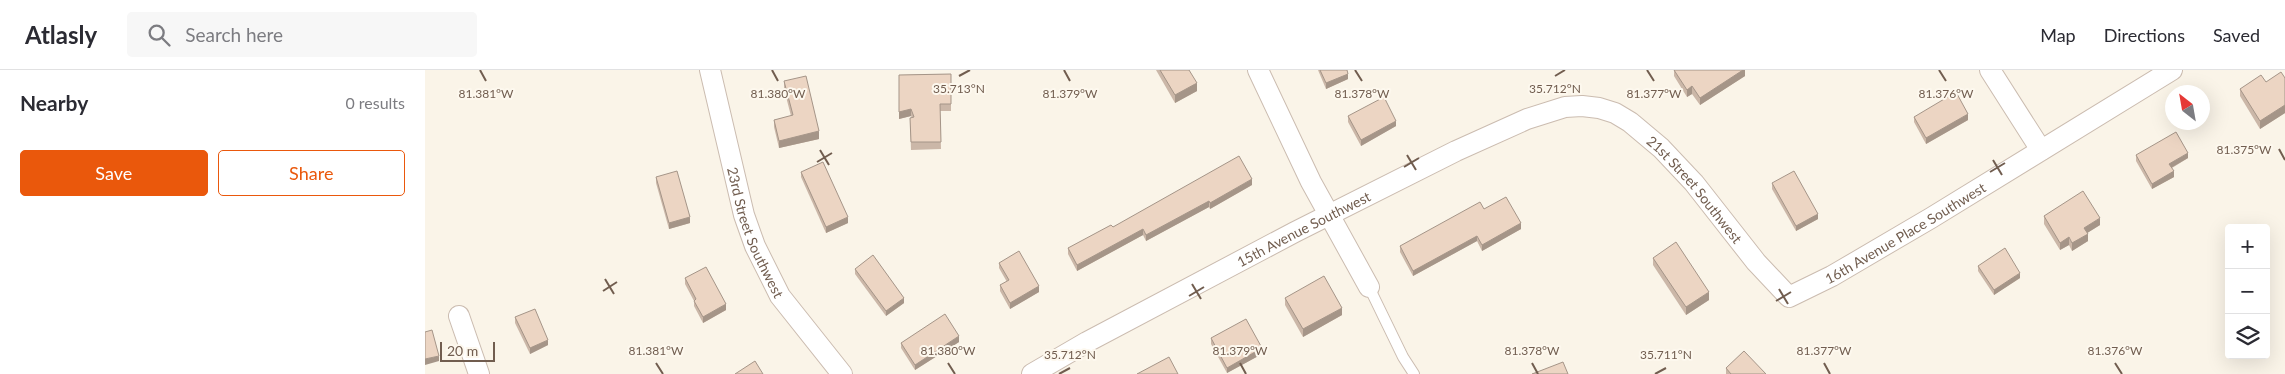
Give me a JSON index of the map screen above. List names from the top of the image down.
{
  "streets": {
    "street": [
      "21st Street Southwest",
      "15th Avenue Southwest",
      "23rd Street Southwest",
      "16th Avenue Place Southwest"
    ]
  },
  "crossings": [
    ["21st Street Southwest", "15th Avenue Southwest"],
    ["21st Street Southwest", "16th Avenue Place Southwest"]
  ],
  "scale_bar": "20 m",
  "north": "top left",
  "page": {
    "header": "Atlasly",
    "search": "Search here",
    "nav": ["Map", "Directions", "Saved"],
    "heading": ["Nearby", "0 results"],
    "buttons": ["Save", "Share"],
    "map_buttons": ["+", "−"],
    "scale": "20 m"
  },
  "coordinates": [
    "35.713°N",
    "35.712°N",
    "81.379°W",
    "81.376°W",
    "81.381°W",
    "81.380°W",
    "81.378°W",
    "81.377°W",
    "81.375°W",
    "35.711°N"
  ]
}
